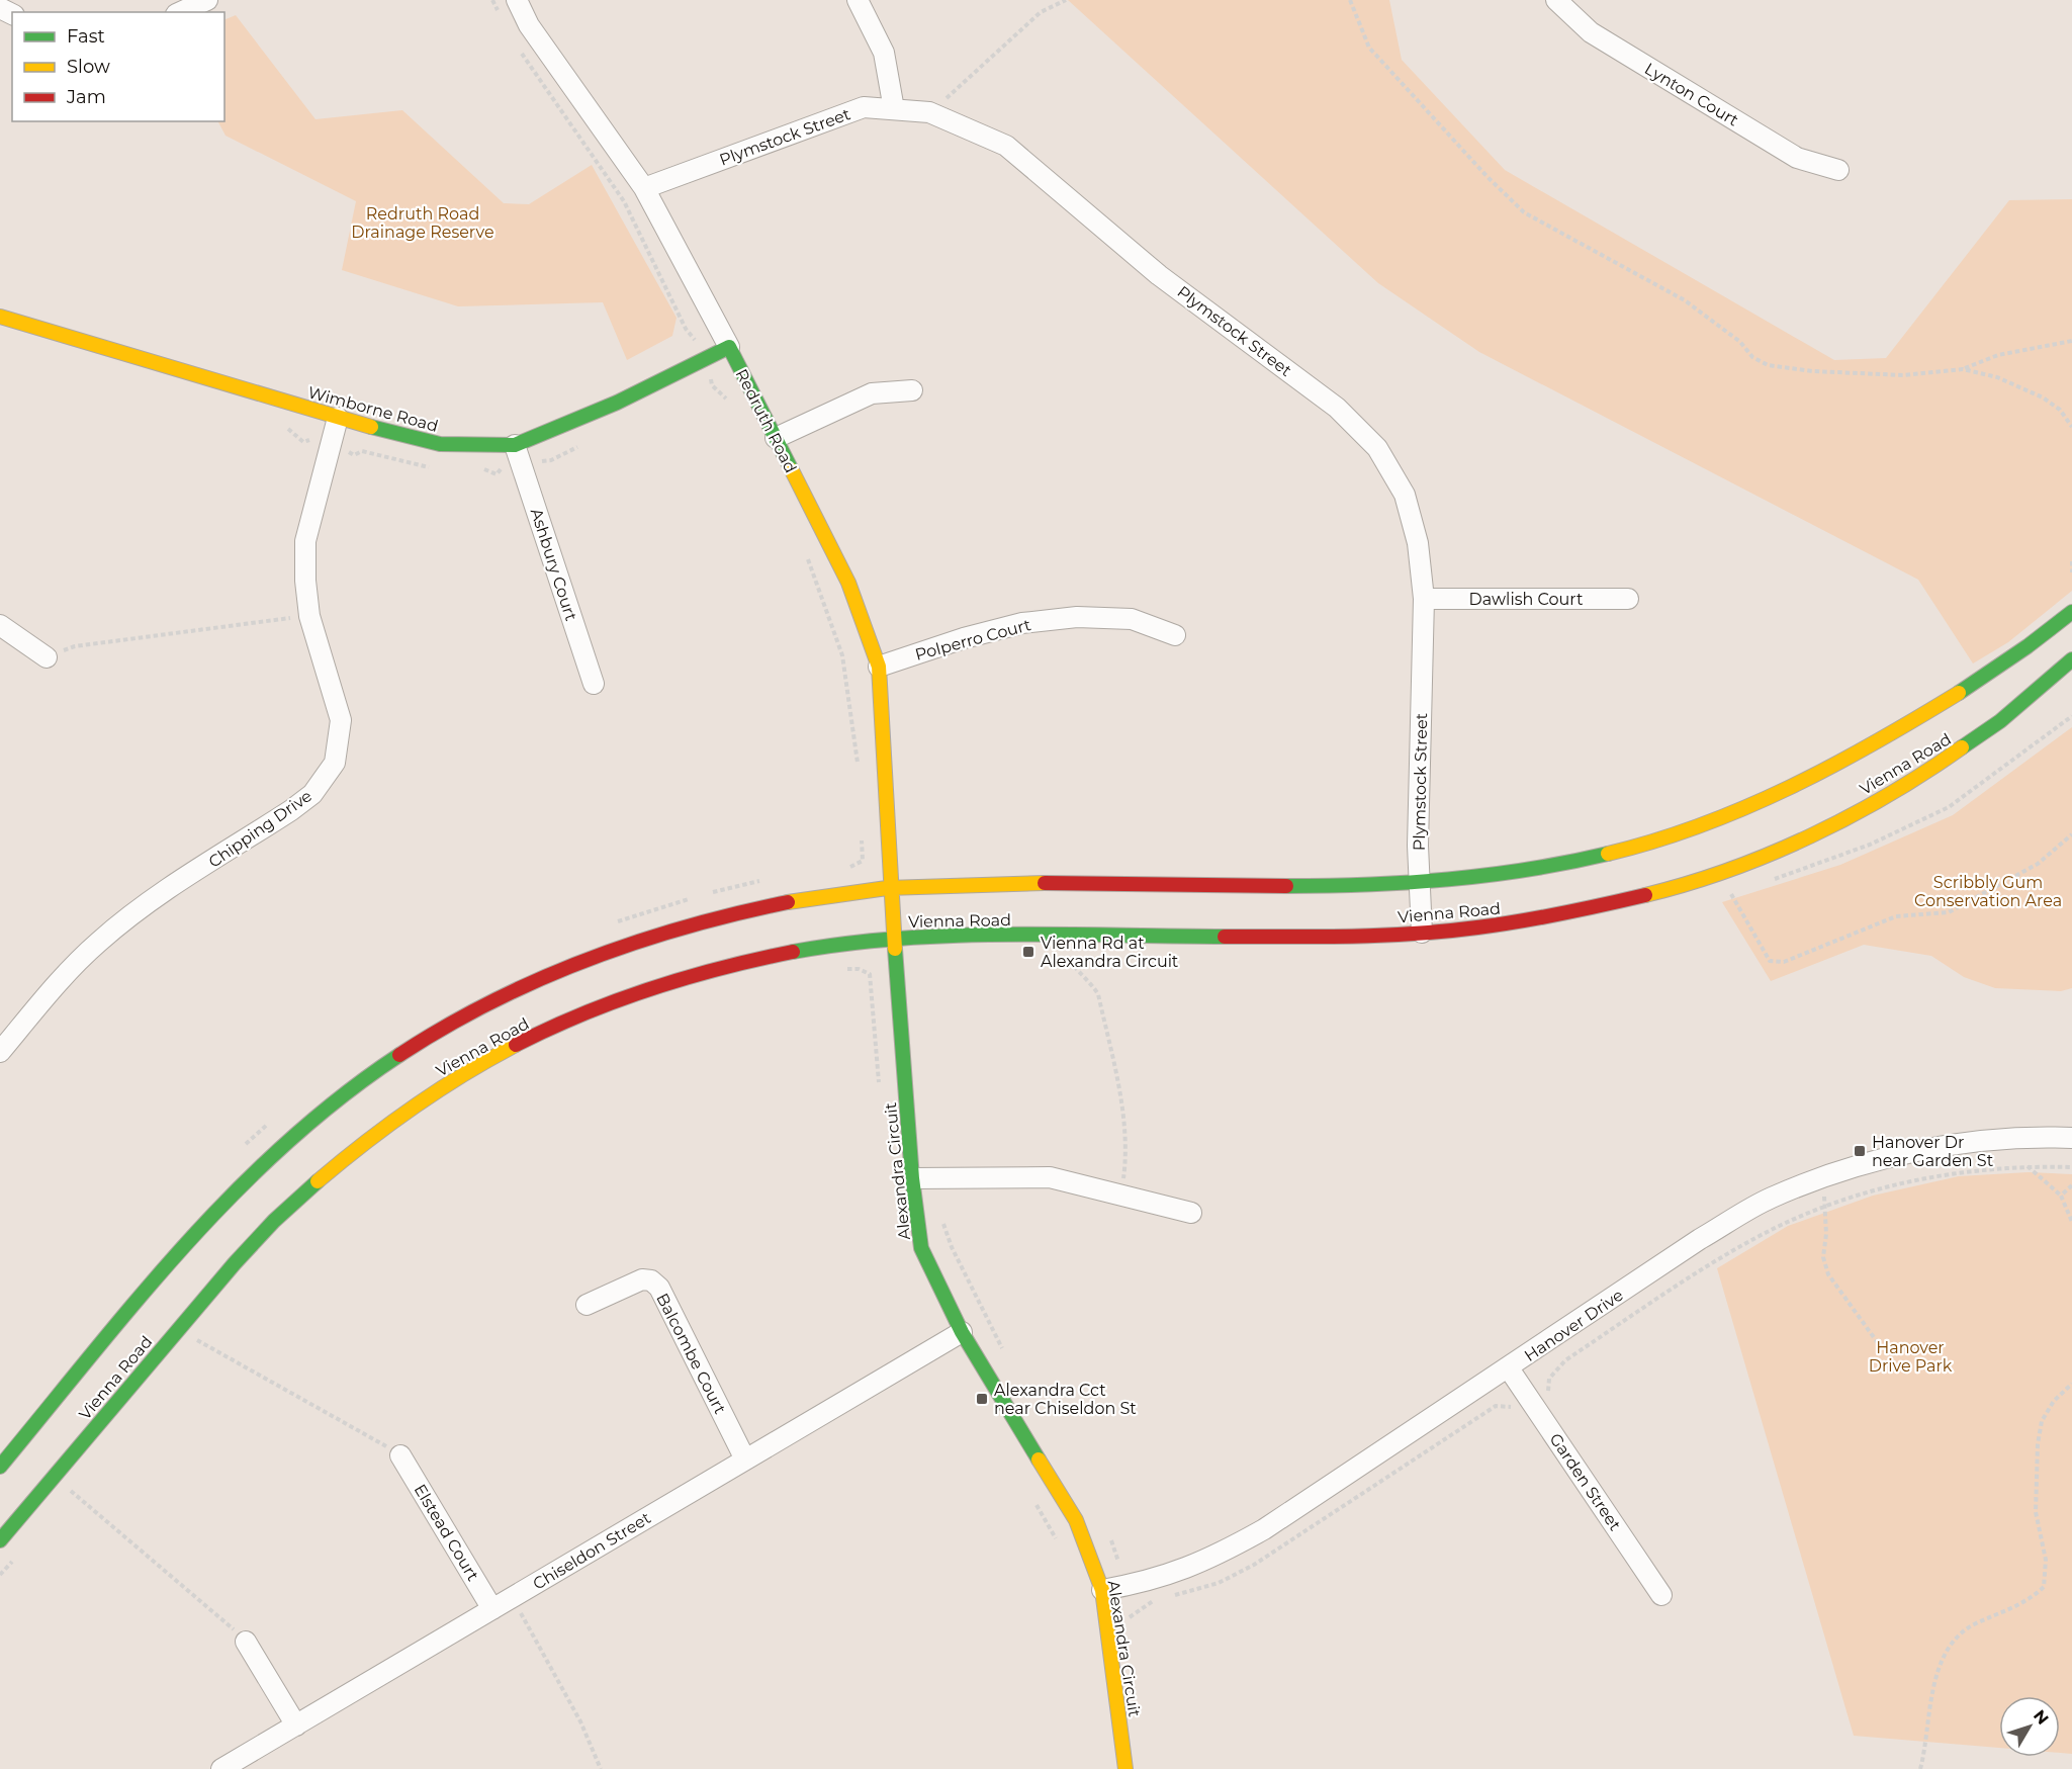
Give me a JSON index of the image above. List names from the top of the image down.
{
  "streets": {
    "main road": [
      "Wimborne Road",
      "Redruth Road",
      "Vienna Road",
      "Alexandra Circuit"
    ],
    "street": [
      "Lynton Court",
      "Plymstock Street",
      "Ashbury Court",
      "Dawlish Court",
      "Polperro Court",
      "Chipping Drive",
      "Hanover Drive",
      "Balcombe Court",
      "Garden Street",
      "Elstead Court",
      "Chiseldon Street"
    ]
  },
  "crossings": [
    ["Plymstock Street", "Redruth Road"],
    ["Plymstock Street", "Dawlish Court"],
    ["Plymstock Street", "Vienna Road"],
    ["Wimborne Road", "Redruth Road"],
    ["Wimborne Road", "Ashbury Court"],
    ["Wimborne Road", "Chipping Drive"],
    ["Redruth Road", "Polperro Court"],
    ["Redruth Road", "Vienna Road"],
    ["Redruth Road", "Alexandra Circuit"],
    ["Vienna Road", "Alexandra Circuit"],
    ["Alexandra Circuit", "Hanover Drive"],
    ["Alexandra Circuit", "Chiseldon Street"],
    ["Hanover Drive", "Garden Street"],
    ["Balcombe Court", "Chiseldon Street"],
    ["Elstead Court", "Chiseldon Street"]
  ],
  "parks": ["Redruth Road Drainage Reserve", "Scribbly Gum Conservation Area", "Hanover Drive Park"],
  "places": {
    "transit": ["Vienna Rd at Alexandra Circuit", "Hanover Dr near Garden St", "Alexandra Cct near Chiseldon St"]
  },
  "legend": ["Fast", "Slow", "Jam"],
  "north": "top right"
}
